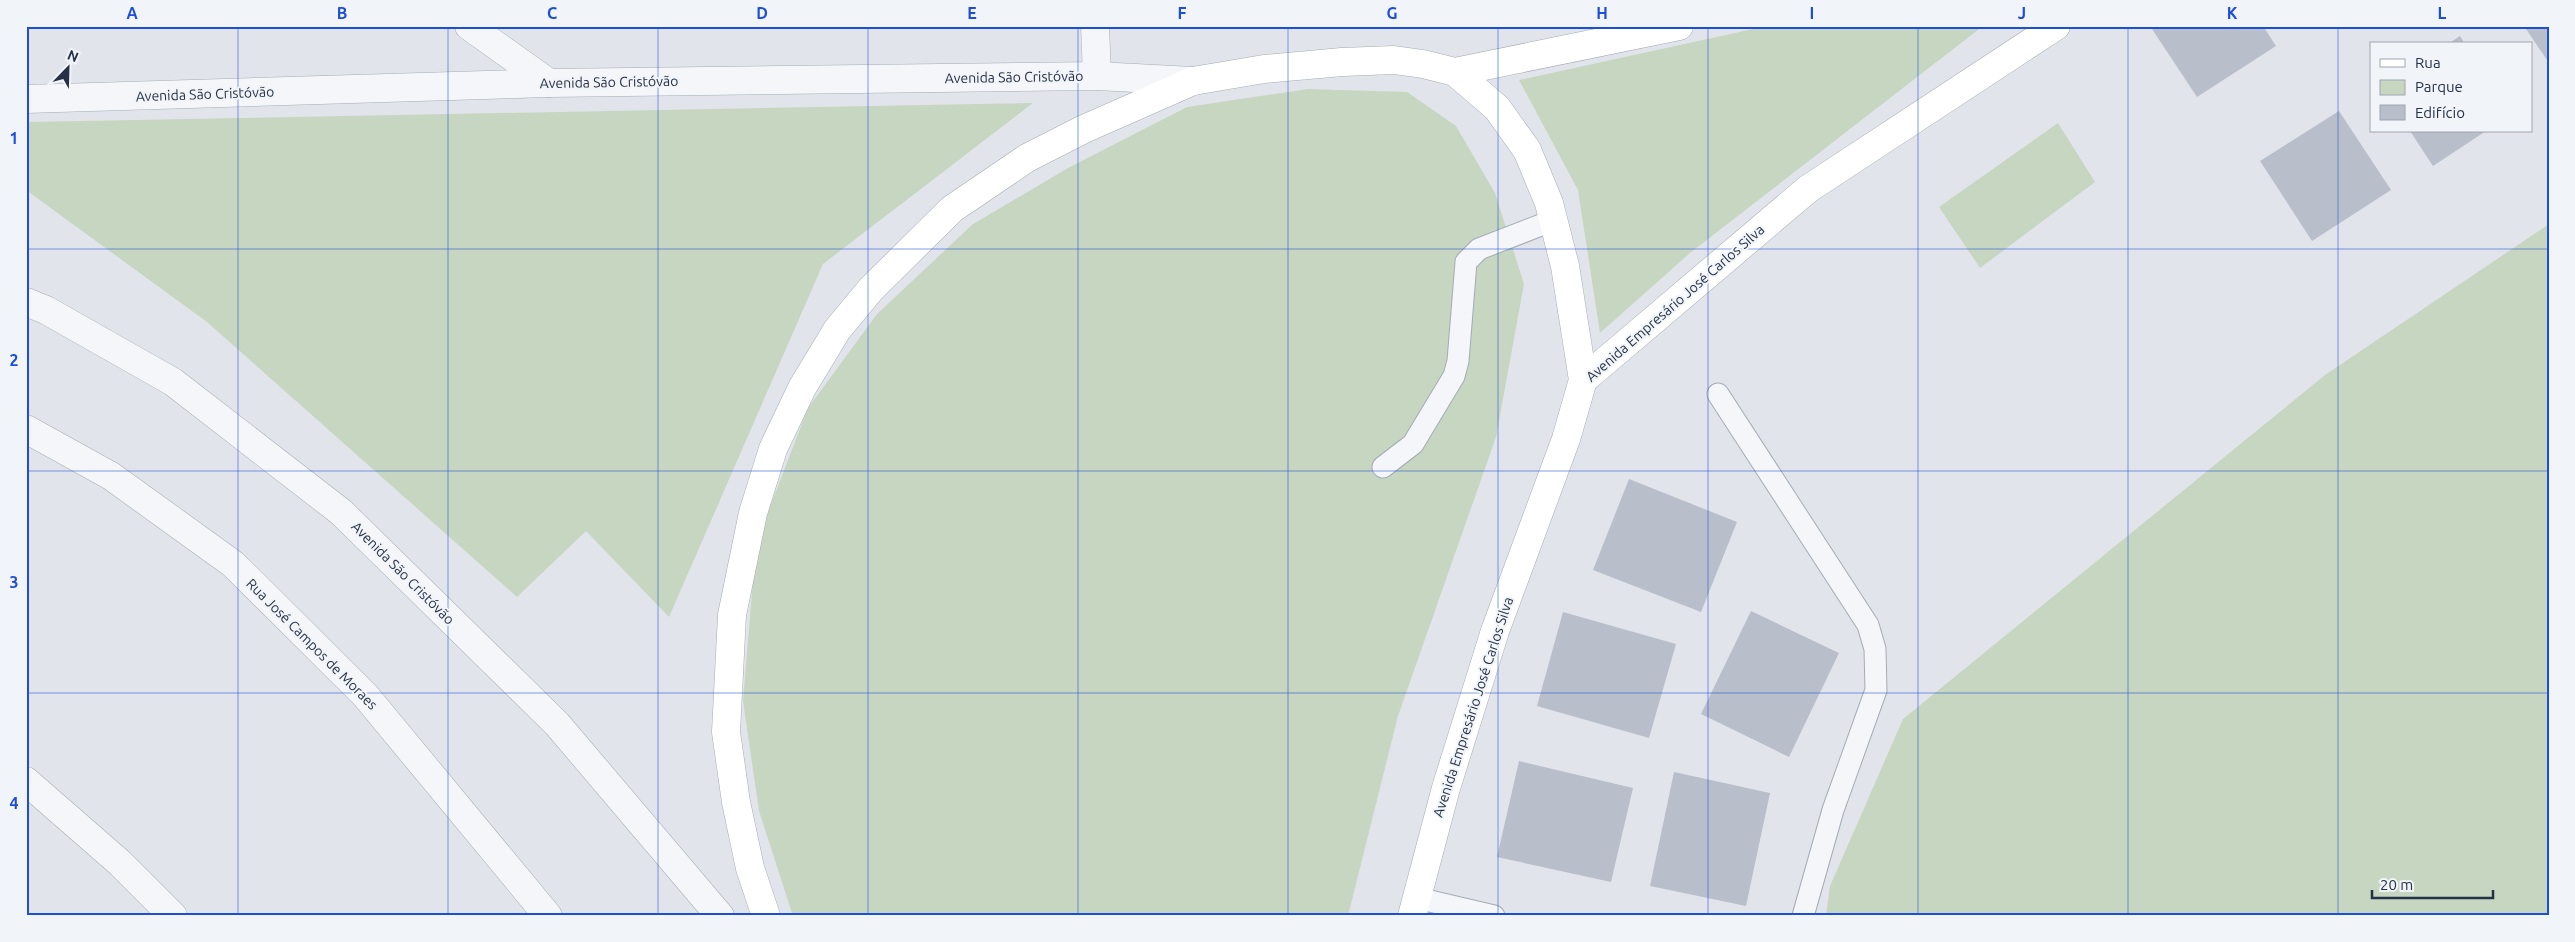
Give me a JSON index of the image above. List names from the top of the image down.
{
  "streets": {
    "main road": ["Avenida Empresário José Carlos Silva"],
    "street": ["Avenida São Cristóvão", "Rua José Campos de Moraes"]
  },
  "legend": ["Rua", "Parque", "Edifício"],
  "scale_bar": "20 m",
  "north": "top right",
  "grid": {
    "columns": [
      "A",
      "B",
      "C",
      "D",
      "E",
      "F",
      "G",
      "H",
      "I",
      "J",
      "K",
      "L"
    ],
    "rows": [
      "1",
      "2",
      "3",
      "4"
    ]
  }
}
